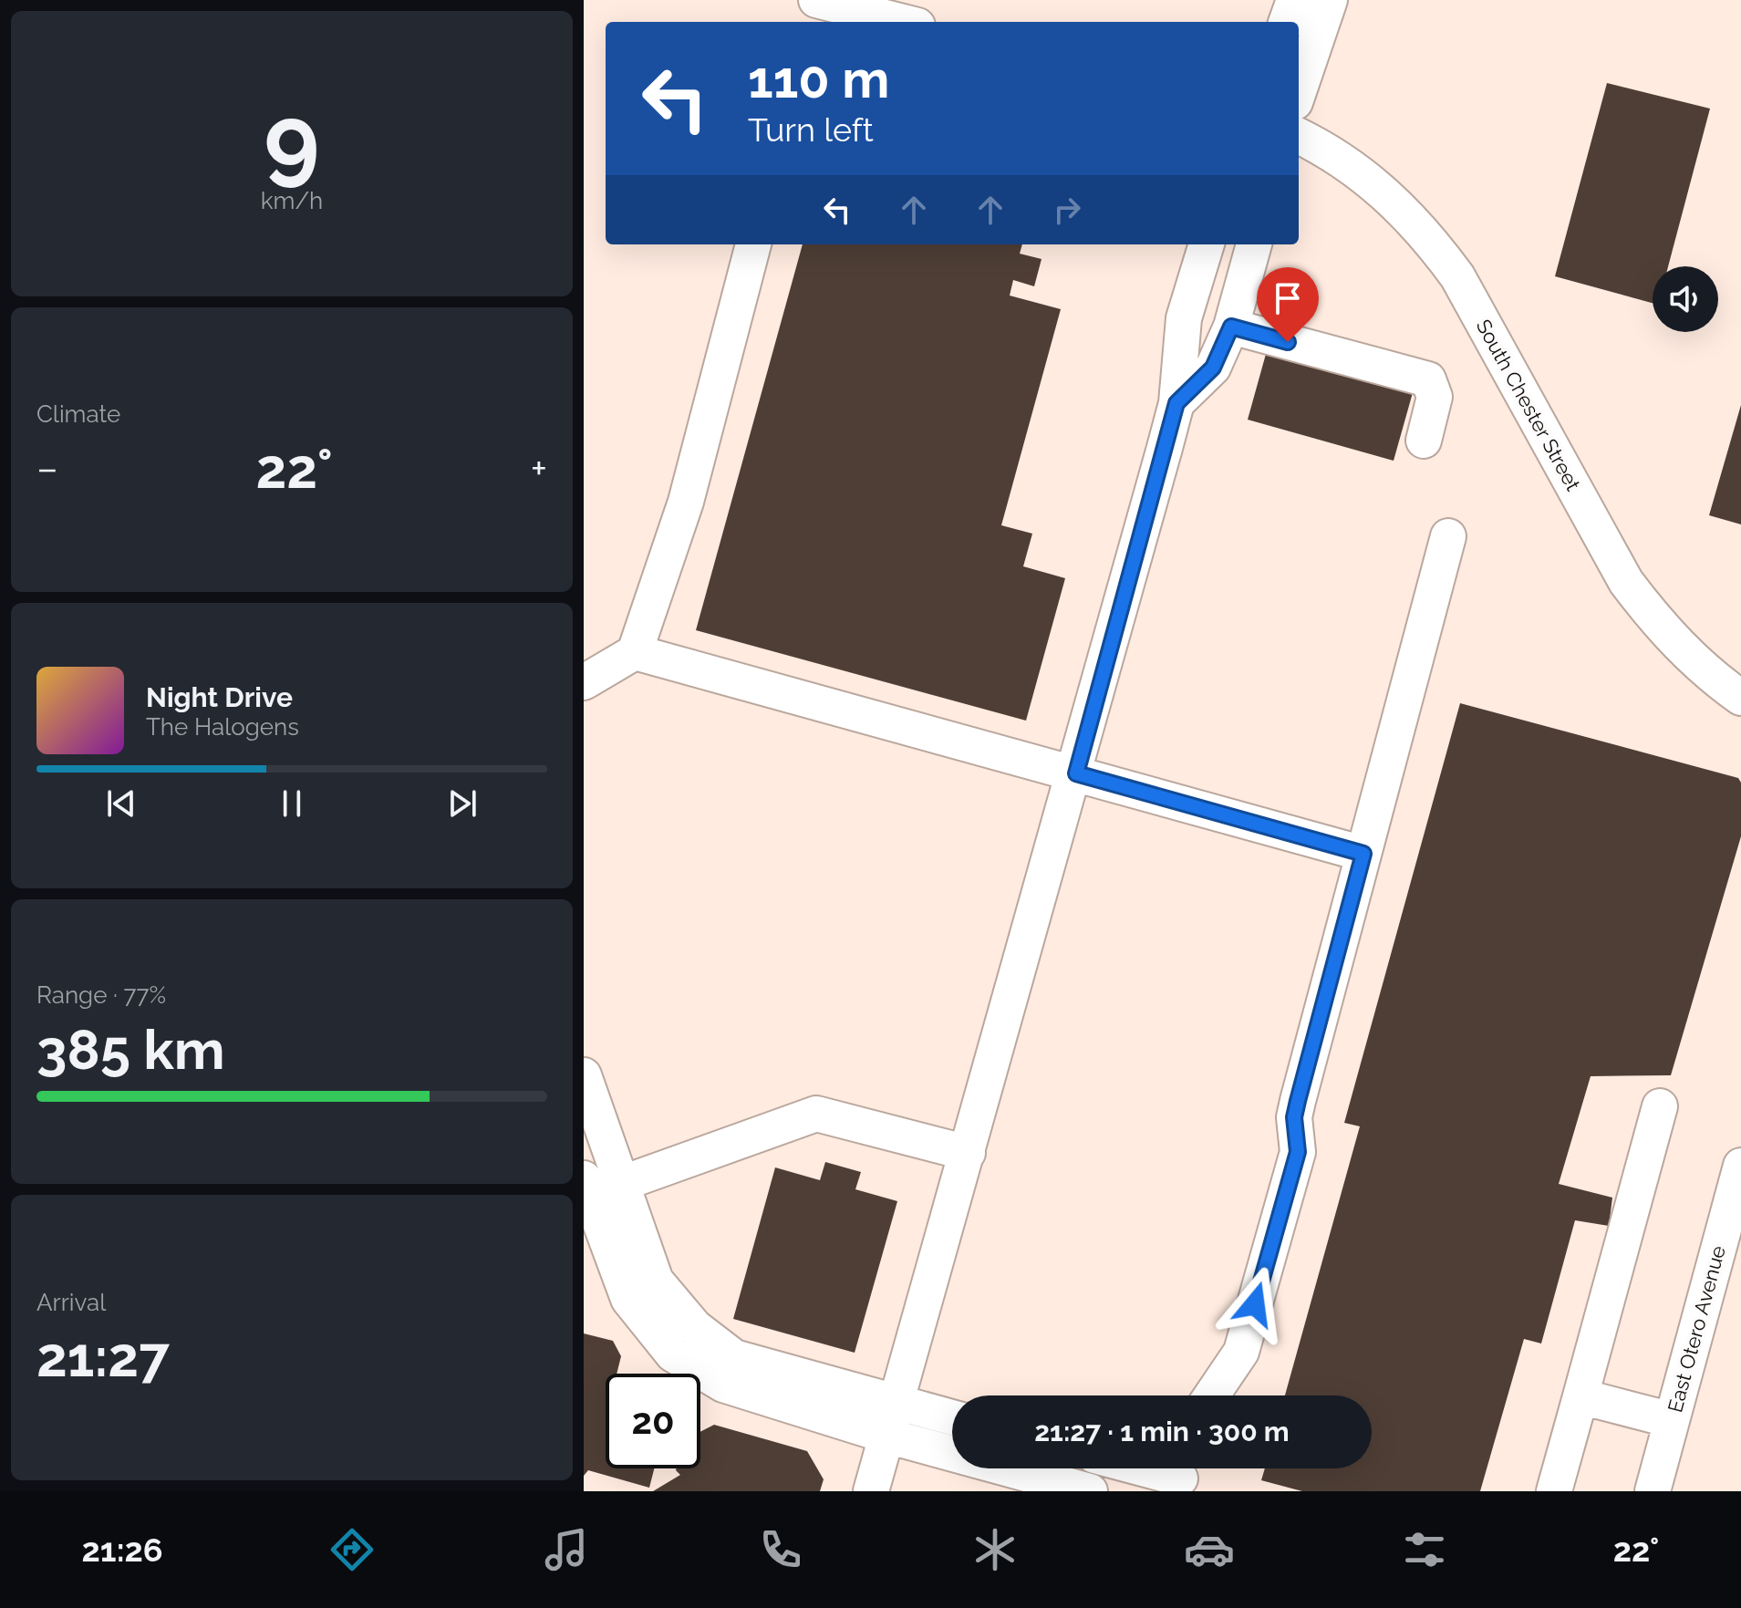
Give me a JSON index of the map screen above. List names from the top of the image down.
{
  "streets": {
    "street": ["South Chester Street", "East Otero Avenue"]
  },
  "page": {
    "tile": [
      ["9", "km/h"],
      "Climate",
      ["Range · 77%", "385 km"],
      ["Arrival", "21:27"]
    ],
    "turn": ["110 m", "Turn left"],
    "heat": ["−", "22°", "+"],
    "song": ["Night Drive", "The Halogens"],
    "limit": "20",
    "trip": "21:27 · 1 min · 300 m",
    "tabs": ["21:26", "22°"]
  }
}
